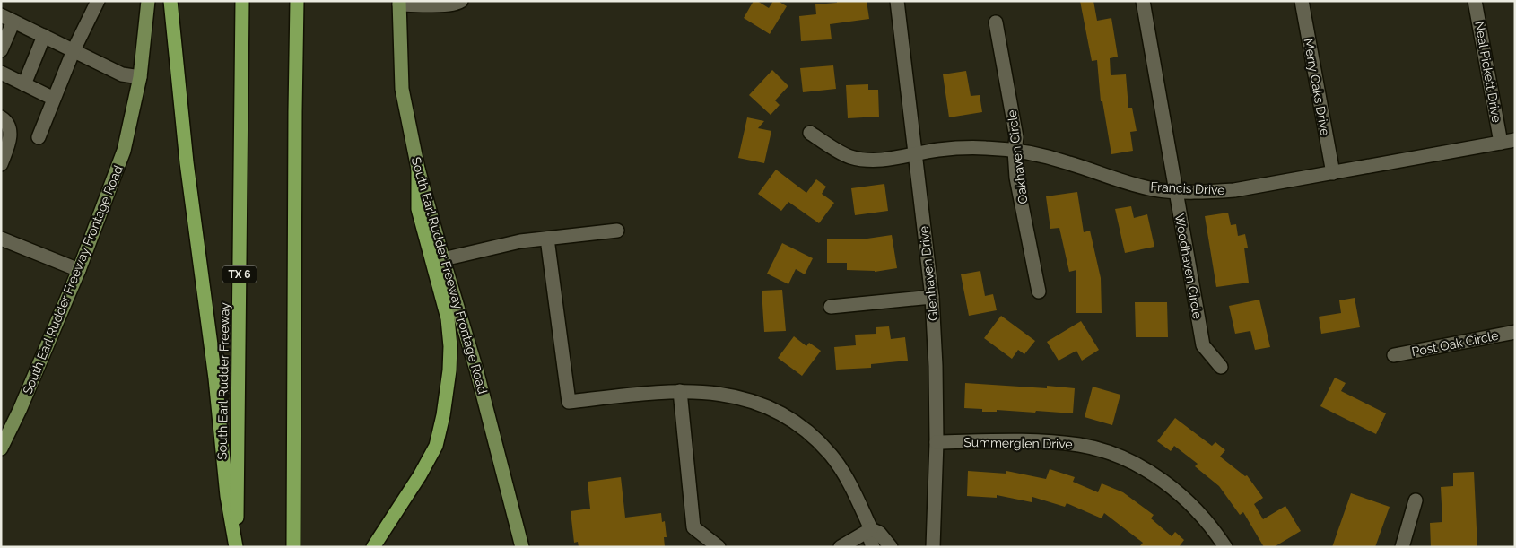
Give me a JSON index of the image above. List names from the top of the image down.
{
  "streets": {
    "highway": ["TX 6", "South Earl Rudder Freeway"],
    "main road": ["South Earl Rudder Freeway Frontage Road"],
    "street": [
      "Neal Pickett Drive",
      "Merry Oaks Drive",
      "Oakhaven Circle",
      "Francis Drive",
      "Woodhaven Circle",
      "Glenhaven Drive",
      "Post Oak Circle",
      "Summerglen Drive"
    ]
  },
  "crossings": [
    ["Neal Pickett Drive", "Francis Drive"],
    ["Merry Oaks Drive", "Francis Drive"],
    ["Oakhaven Circle", "Francis Drive"],
    ["Francis Drive", "Woodhaven Circle"],
    ["Francis Drive", "Glenhaven Drive"],
    ["Glenhaven Drive", "Summerglen Drive"]
  ]
}
